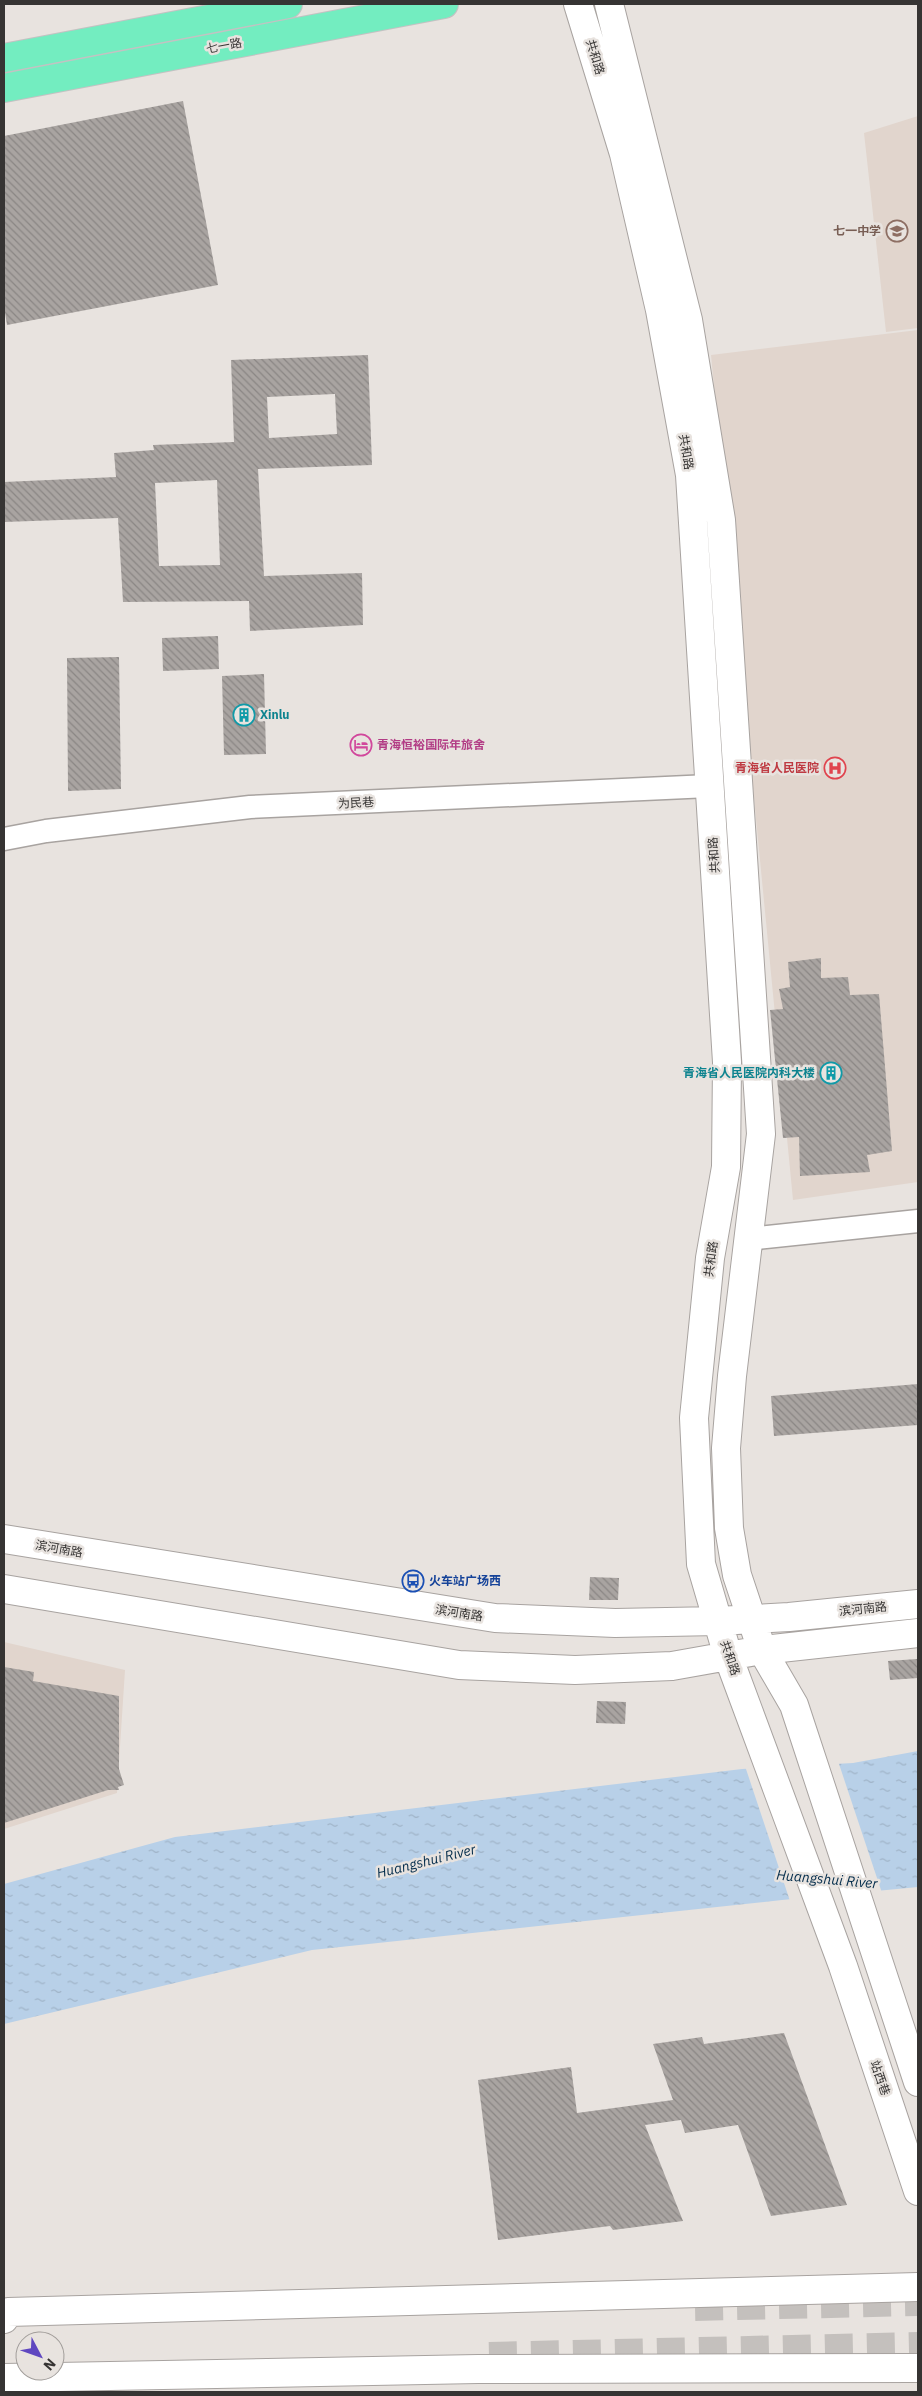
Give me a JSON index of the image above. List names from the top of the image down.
{
  "streets": {
    "main road": [
      "七一路",
      "共和路",
      "滨河南路",
      "站西巷"
    ],
    "street": ["为民巷"]
  },
  "crossings": [
    ["共和路", "为民巷"],
    ["共和路", "滨河南路"],
    ["共和路", "站西巷"]
  ],
  "water": ["Huangshui River"],
  "places": {
    "school or university": ["七一中学"],
    "building": ["Xinlu", "青海省人民医院内科大楼"],
    "hotel": ["青海恒裕国际年旅舍"],
    "hospital": ["青海省人民医院"],
    "bus stop": ["火车站广场西"]
  },
  "north": "bottom right"
}
